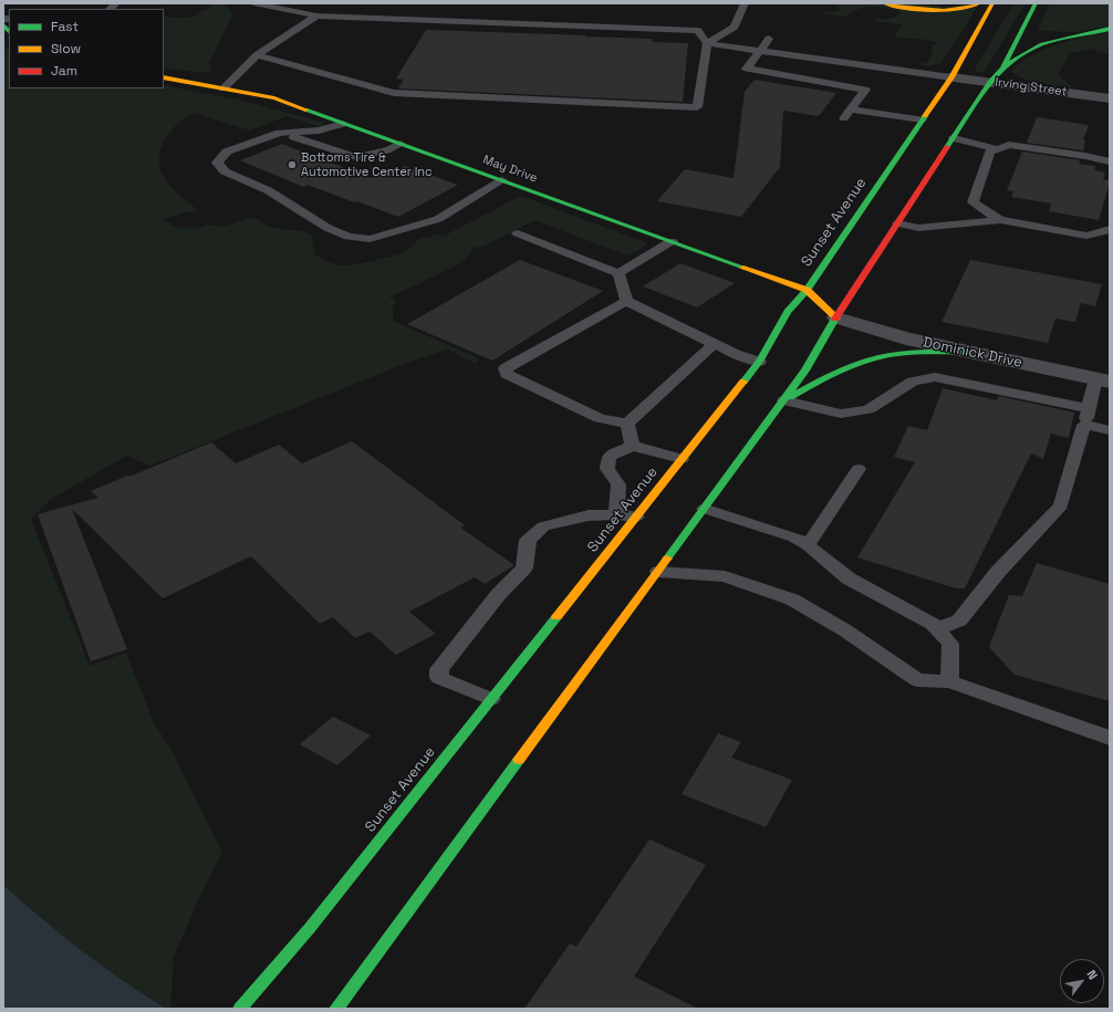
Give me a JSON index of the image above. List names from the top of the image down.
{
  "streets": {
    "main road": ["May Drive", "Sunset Avenue"],
    "street": ["Irving Street", "Dominick Drive"]
  },
  "crossings": [
    ["Irving Street", "Sunset Avenue"],
    ["May Drive", "Sunset Avenue"],
    ["May Drive", "Dominick Drive"]
  ],
  "places": ["Bottoms Tire & Automotive Center Inc"],
  "legend": ["Fast", "Slow", "Jam"],
  "north": "top right"
}
